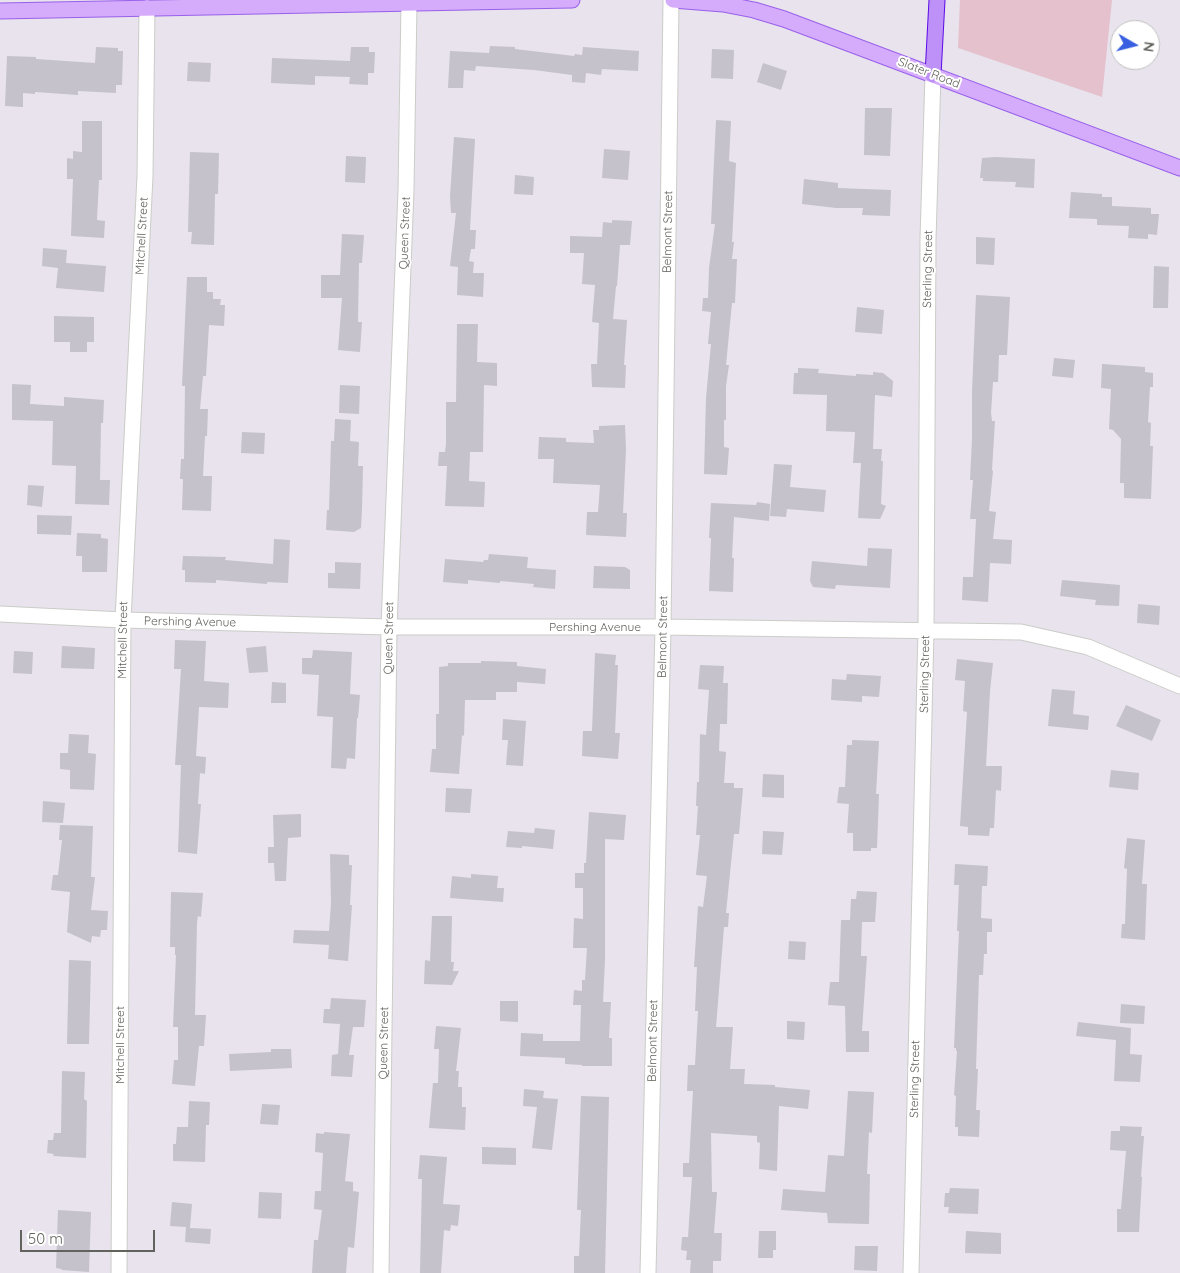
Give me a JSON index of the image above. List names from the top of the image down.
{
  "streets": {
    "main road": ["Slater Road"],
    "street": [
      "Belmont Street",
      "Queen Street",
      "Mitchell Street",
      "Sterling Street",
      "Pershing Avenue"
    ]
  },
  "crossings": [
    ["Slater Road", "Belmont Street"],
    ["Slater Road", "Sterling Street"],
    ["Belmont Street", "Pershing Avenue"],
    ["Queen Street", "Pershing Avenue"],
    ["Mitchell Street", "Pershing Avenue"],
    ["Sterling Street", "Pershing Avenue"]
  ],
  "scale_bar": "50 m",
  "north": "right"
}
